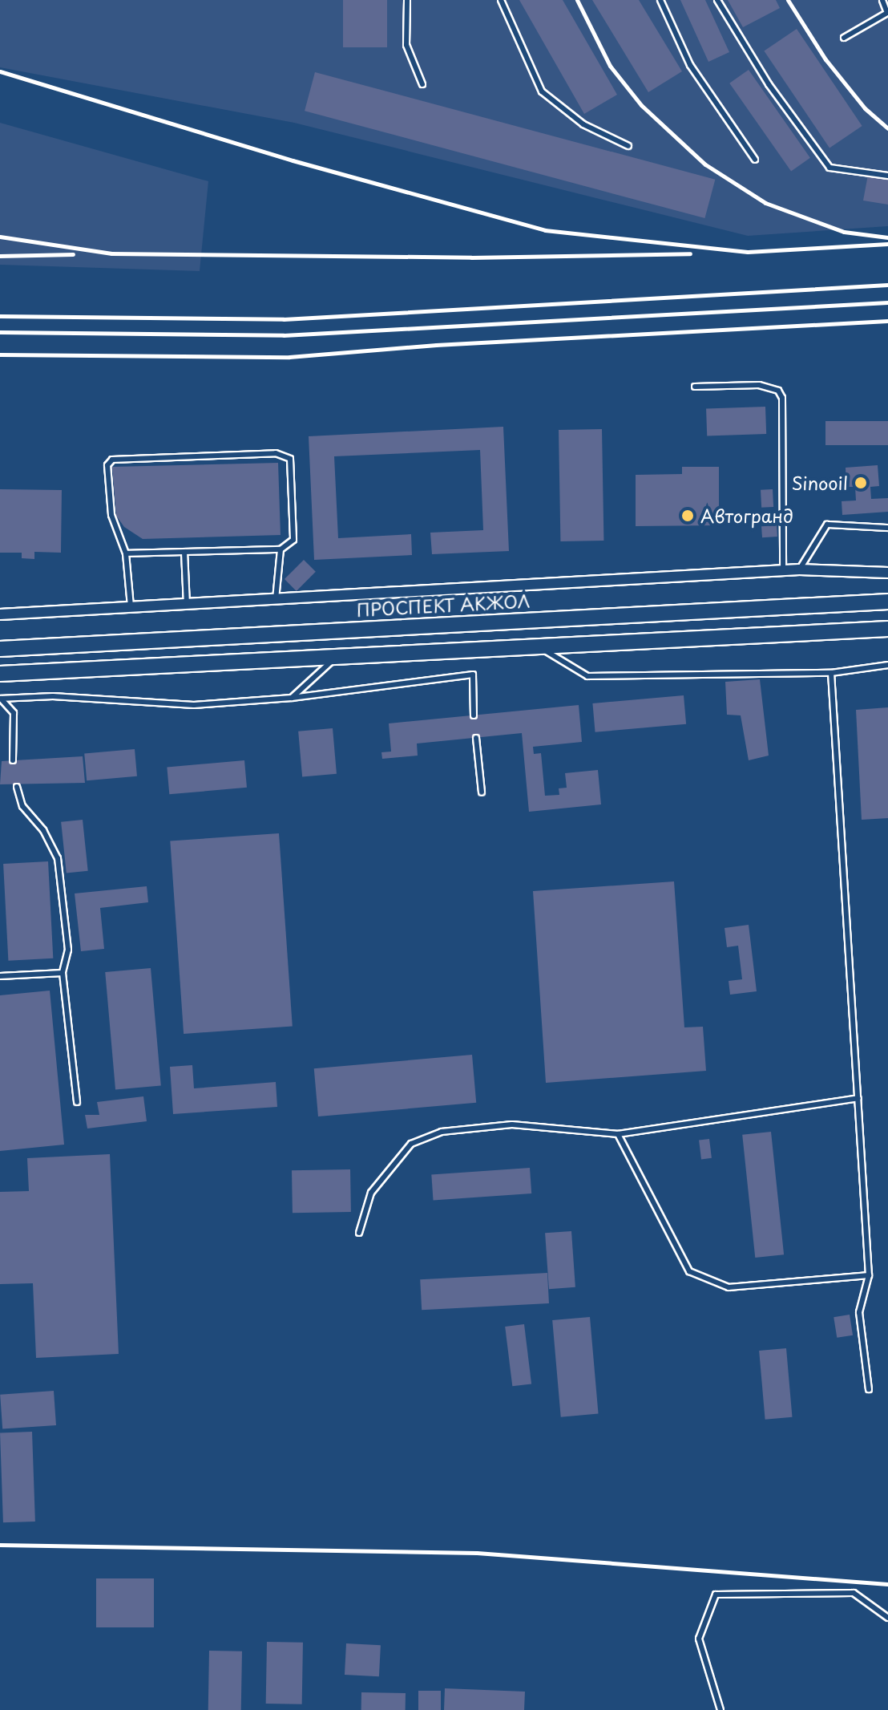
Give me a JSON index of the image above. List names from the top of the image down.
{
  "streets": {
    "main road": ["ПРОСПЕКТ АКЖОЛ"]
  },
  "places": ["Sinooil", "Автогранд"]
}
